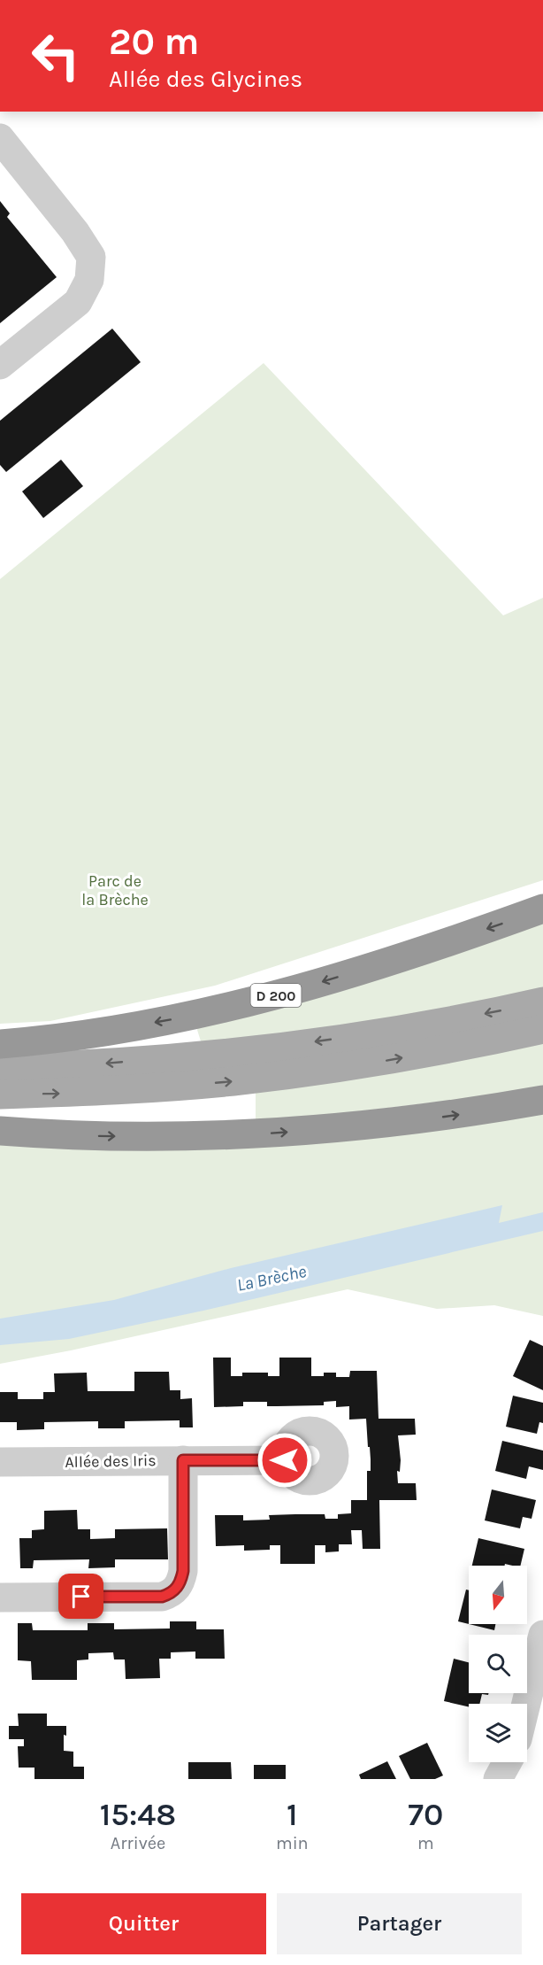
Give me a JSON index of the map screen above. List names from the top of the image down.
{
  "streets": {
    "highway": ["D 200"],
    "street": ["Allée des Iris"]
  },
  "water": ["La Brèche"],
  "parks": ["Parc de la Brèche"],
  "north": "bottom",
  "page": {
    "turn": ["20 m", "Allée des Glycines"],
    "eta": [
      "15:48",
      "Arrivée",
      "1",
      "min",
      "70",
      "m"
    ],
    "buttons": ["Quitter", "Partager"]
  }
}
